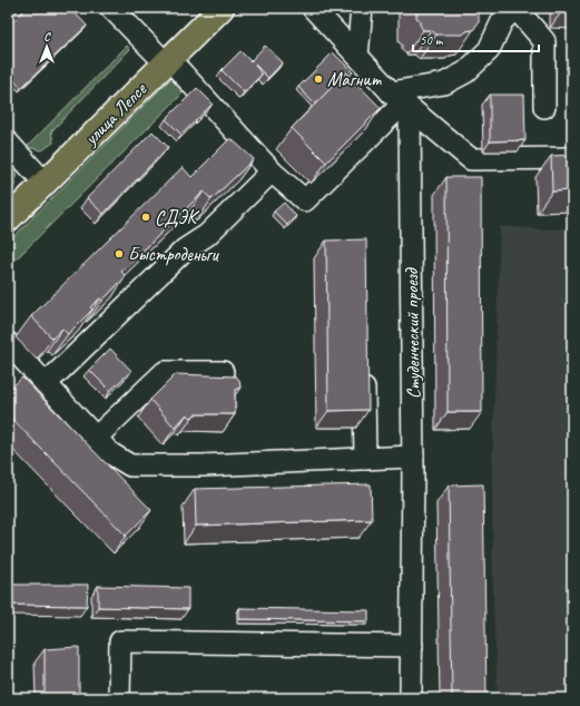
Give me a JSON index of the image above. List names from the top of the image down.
{
  "streets": {
    "main road": ["улица Лепсе"],
    "street": ["Студенческий проезд"]
  },
  "places": ["Магнит", "СДЭК", "Быстроденьги"],
  "scale_bar": "50 m",
  "north": "top"
}
